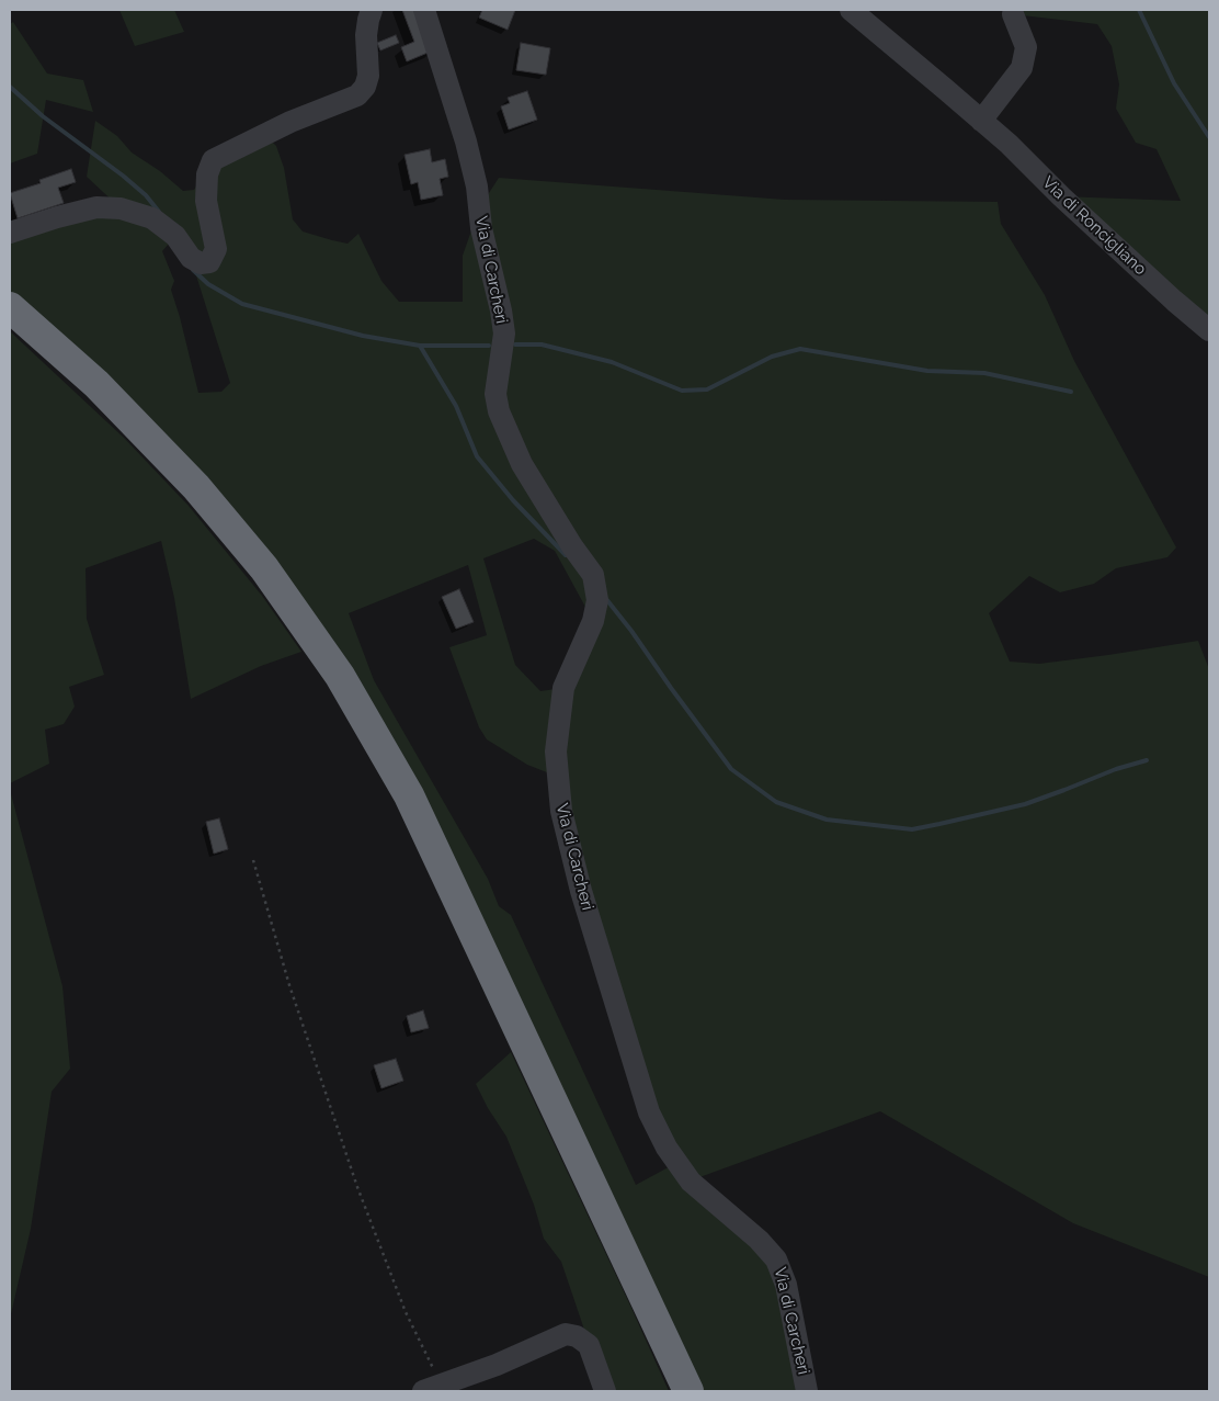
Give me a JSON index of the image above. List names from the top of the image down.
{
  "streets": {
    "street": ["Via di Roncigliano", "Via di Carcheri"]
  }
}
